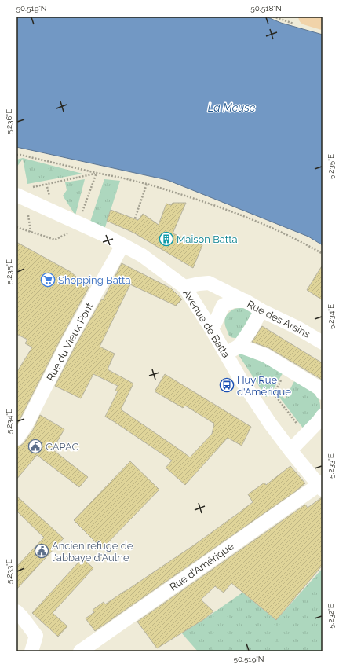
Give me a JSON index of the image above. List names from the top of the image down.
{
  "streets": {
    "street": [
      "Rue des Arsins",
      "Avenue de Batta",
      "Rue du Vieux Pont",
      "Rue d'Amérique"
    ]
  },
  "crossings": [
    ["Rue des Arsins", "Avenue de Batta"],
    ["Avenue de Batta", "Rue du Vieux Pont"],
    ["Avenue de Batta", "Rue d'Amérique"]
  ],
  "water": ["La Meuse"],
  "places": {
    "building": ["Maison Batta"],
    "supermarket": ["Shopping Batta"],
    "bus stop": ["Huy Rue d'Amérique"],
    "public building": ["CAPAC", "Ancien refuge de l'abbaye d'Aulne"]
  },
  "coordinates": [
    "50.519°N",
    "50.518°N",
    "5.236°E",
    "5.235°E",
    "5.234°E",
    "5.233°E",
    "5.232°E"
  ]
}
